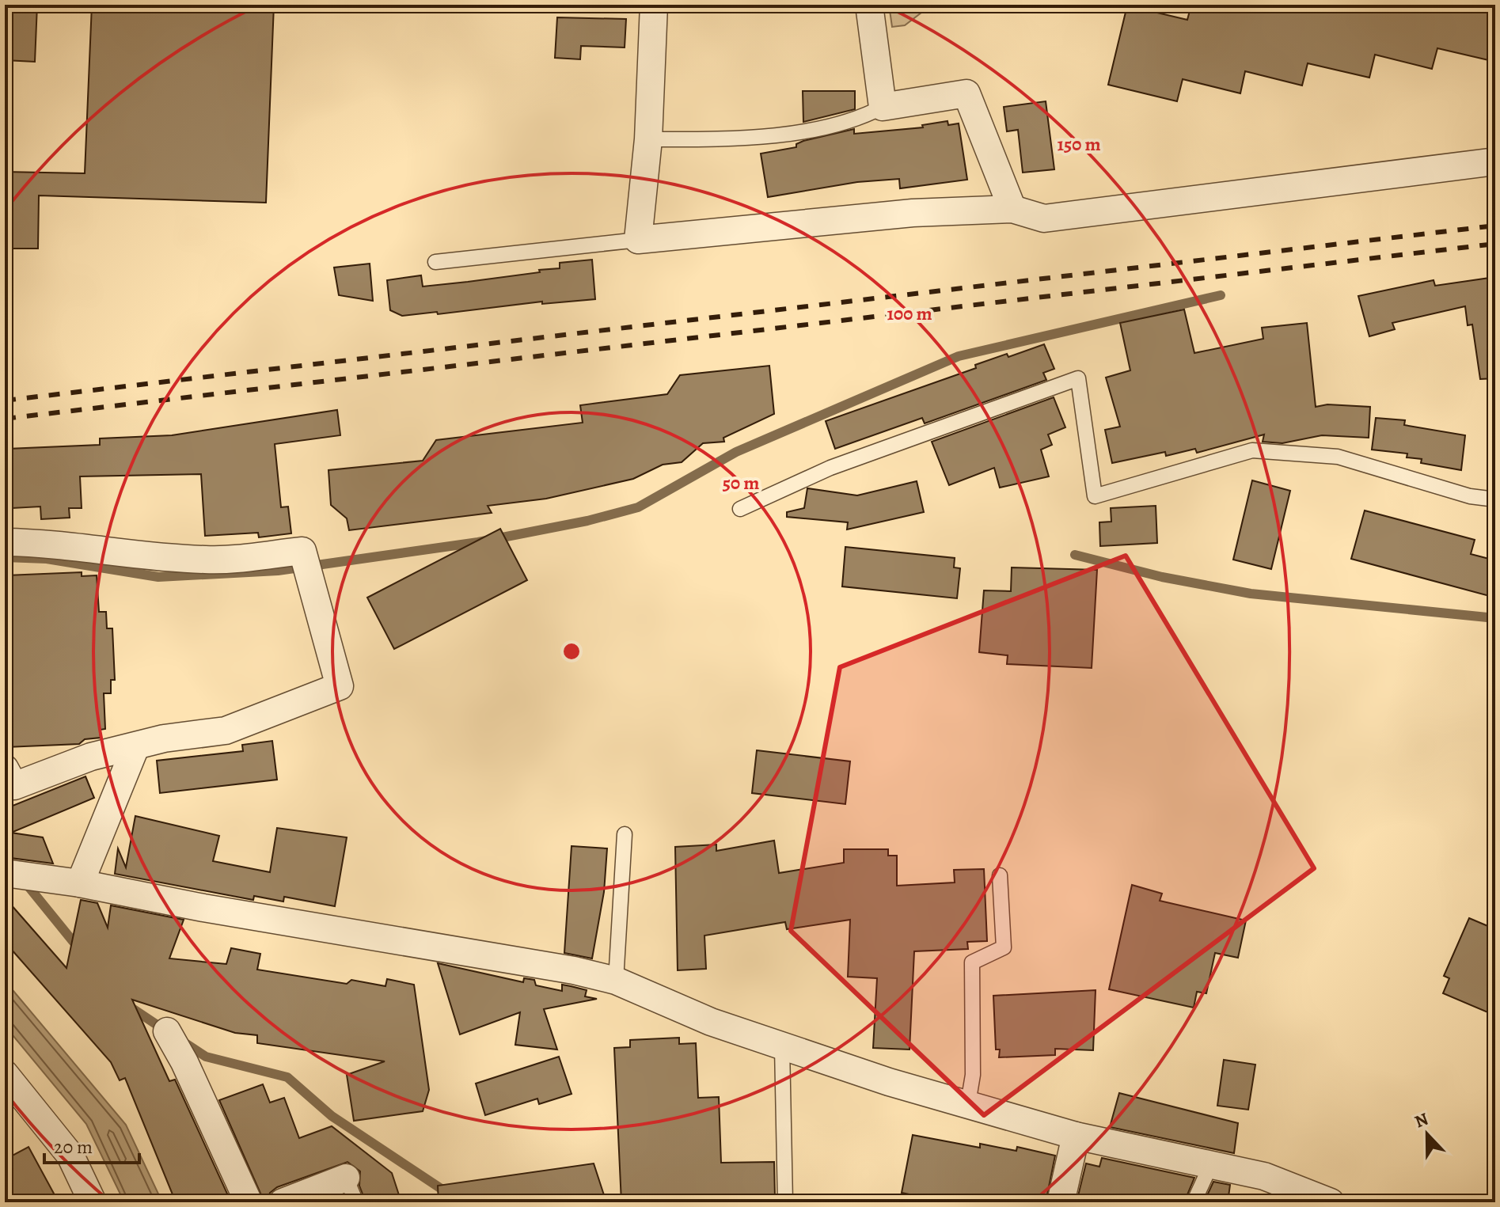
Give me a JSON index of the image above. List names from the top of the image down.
{
  "scale_bar": "20 m",
  "north": "top",
  "rings": ["150 m", "100 m", "50 m"]
}
